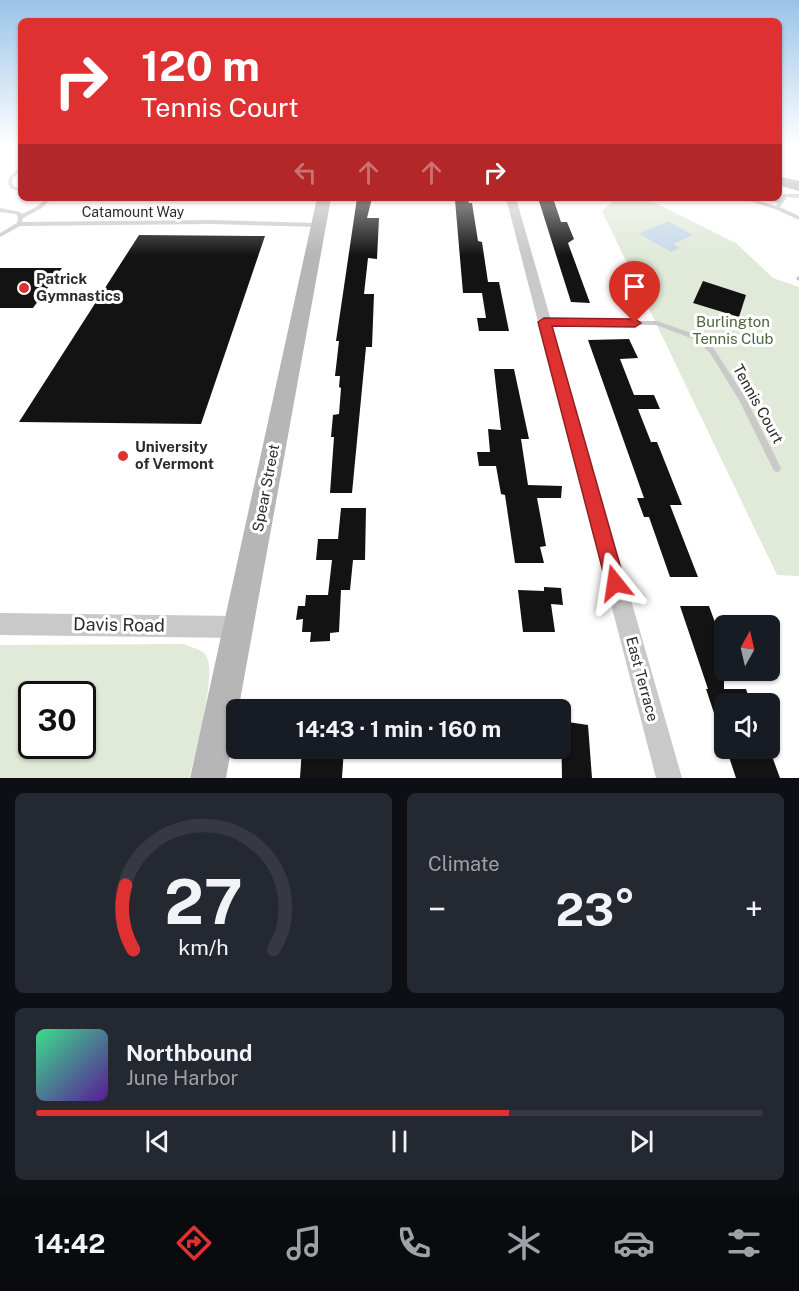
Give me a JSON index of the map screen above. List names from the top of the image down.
{
  "streets": {
    "main road": ["Spear Street"],
    "street": ["Davis Road", "East Terrace"],
    "lane": ["Catamount Way", "Tennis Court"]
  },
  "crossings": [
    ["Catamount Way", "Spear Street"],
    ["Tennis Court", "East Terrace"],
    ["Spear Street", "Davis Road"]
  ],
  "parks": ["Burlington Tennis Club"],
  "places": ["Patrick Gymnastics", "University of Vermont"],
  "north": "top",
  "page": {
    "turn": ["120 m", "Tennis Court"],
    "limit": "30",
    "trip": "14:43 · 1 min · 160 m",
    "tile": "Climate",
    "heat": ["−", "23°", "+"],
    "song": ["Northbound", "June Harbor"],
    "tabs": "14:42",
    "gauge": ["27", "km/h"]
  }
}
